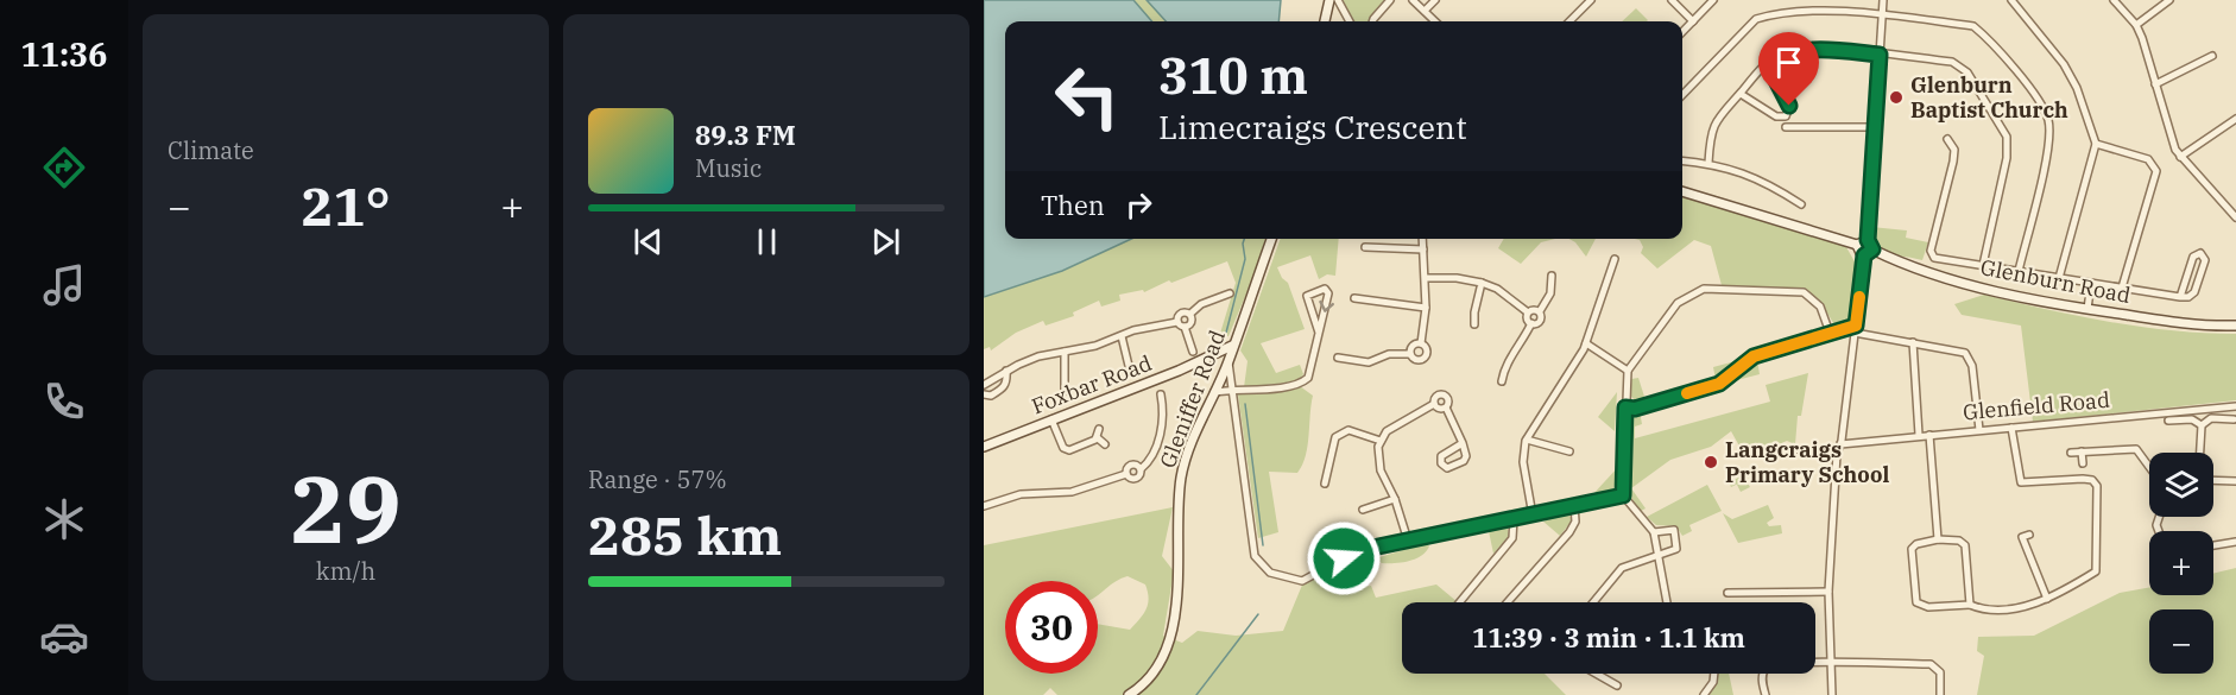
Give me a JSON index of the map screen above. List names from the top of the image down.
{
  "streets": {
    "street": [
      "Glenburn Road",
      "Foxbar Road",
      "Gleniffer Road",
      "Glenfield Road"
    ]
  },
  "crossings": [
    ["Foxbar Road", "Gleniffer Road"]
  ],
  "places": ["Glenburn Baptist Church", "Langcraigs Primary School"],
  "page": {
    "tabs": "11:36",
    "tile": [
      "Climate",
      ["29", "km/h"],
      ["Range · 57%", "285 km"]
    ],
    "turn": ["310 m", "Limecraigs Crescent"],
    "song": ["89.3 FM", "Music"],
    "then": "Then",
    "heat": ["−", "21°", "+"],
    "map_buttons": ["+", "−"],
    "limit": "30",
    "trip": "11:39 · 3 min · 1.1 km"
  }
}
